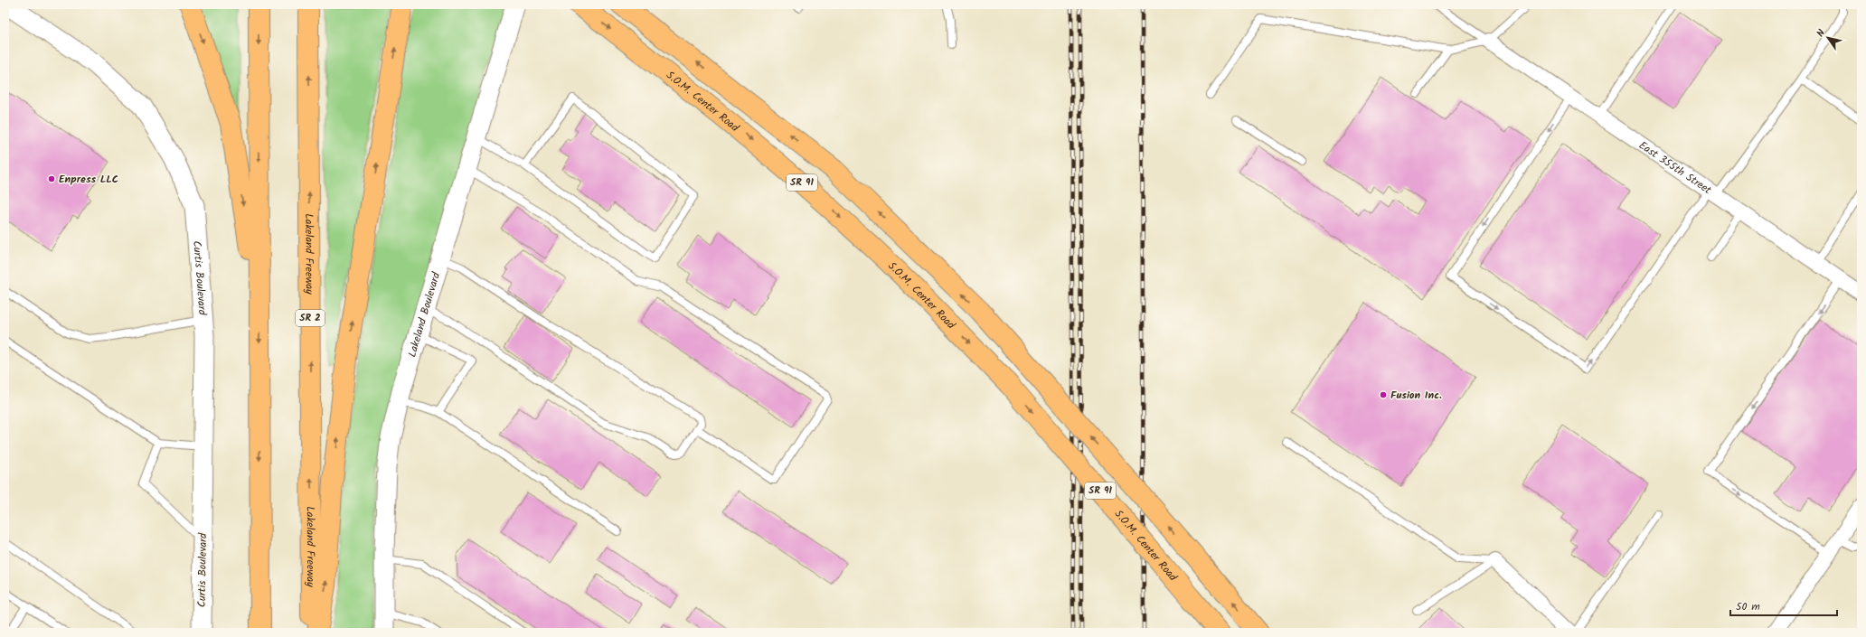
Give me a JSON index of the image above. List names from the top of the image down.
{
  "streets": {
    "main road": [
      "S.O.M. Center Road",
      "SR 91",
      "Lakeland Freeway",
      "SR 2"
    ],
    "street": ["East 355th Street", "Curtis Boulevard", "Lakeland Boulevard"]
  },
  "places": ["Enpress LLC", "Fusion Inc."],
  "scale_bar": "50 m",
  "north": "top left"
}
